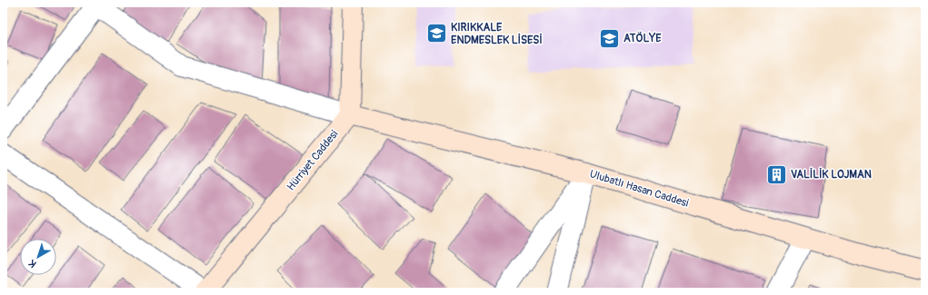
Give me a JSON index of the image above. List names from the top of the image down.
{
  "streets": {
    "street": ["Hürriyet Caddesi", "Ulubatlı Hasan Caddesi"]
  },
  "crossings": [
    ["Hürriyet Caddesi", "Ulubatlı Hasan Caddesi"]
  ],
  "places": {
    "school or university": ["KIRIKKALE ENDMESLEK LİSESİ", "ATÖLYE"],
    "building": ["VALİLİK LOJMAN"]
  },
  "north": "bottom left"
}
